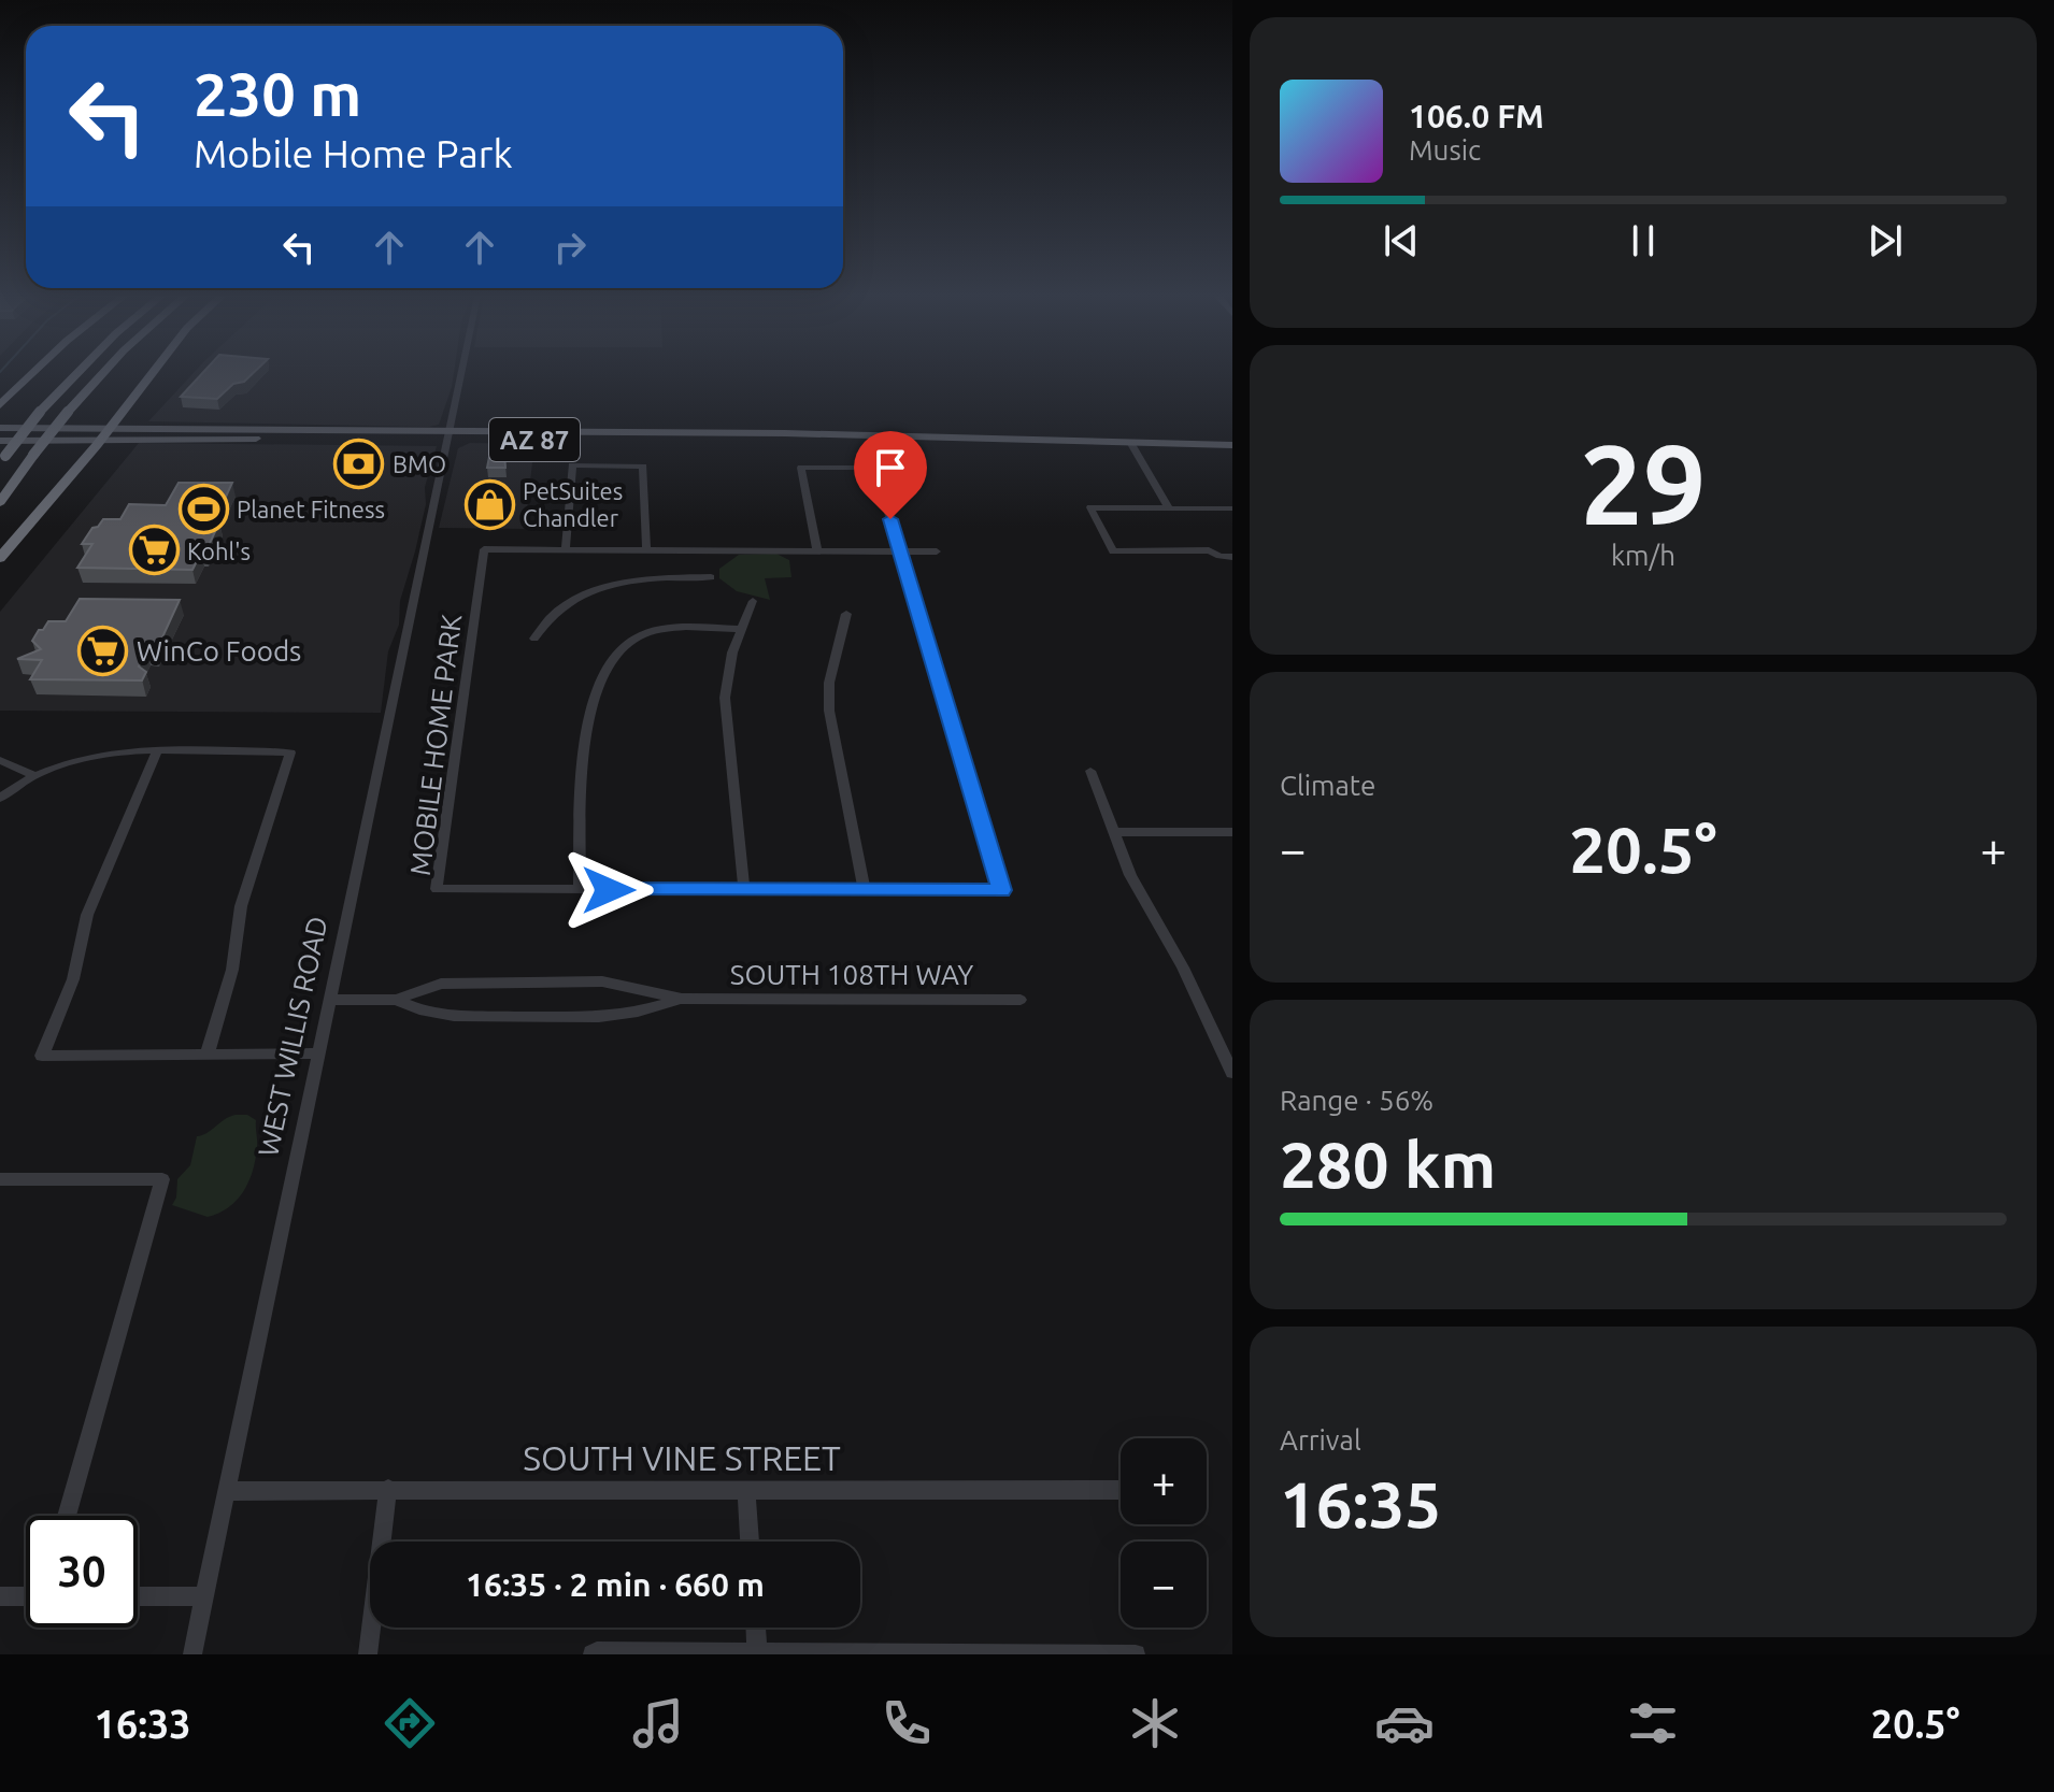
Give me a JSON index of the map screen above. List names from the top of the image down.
{
  "streets": {
    "main road": ["AZ 87"],
    "street": [
      "MOBILE HOME PARK",
      "SOUTH 108TH WAY",
      "WEST WILLIS ROAD",
      "SOUTH VINE STREET"
    ]
  },
  "crossings": [
    ["AZ 87", "WEST WILLIS ROAD"],
    ["SOUTH 108TH WAY", "WEST WILLIS ROAD"],
    ["WEST WILLIS ROAD", "SOUTH VINE STREET"]
  ],
  "places": {
    "bank": ["BMO"],
    "shop": ["PetSuites Chandler"],
    "sports": ["Planet Fitness"],
    "supermarket": ["Kohl's", "WinCo Foods"]
  },
  "page": {
    "turn": ["230 m", "Mobile Home Park"],
    "song": ["106.0 FM", "Music"],
    "tile": [
      ["29", "km/h"],
      "Climate",
      ["Range · 56%", "280 km"],
      ["Arrival", "16:35"]
    ],
    "heat": ["−", "20.5°", "+"],
    "map_buttons": ["+", "−"],
    "limit": "30",
    "trip": "16:35 · 2 min · 660 m",
    "tabs": ["16:33", "20.5°"]
  }
}
